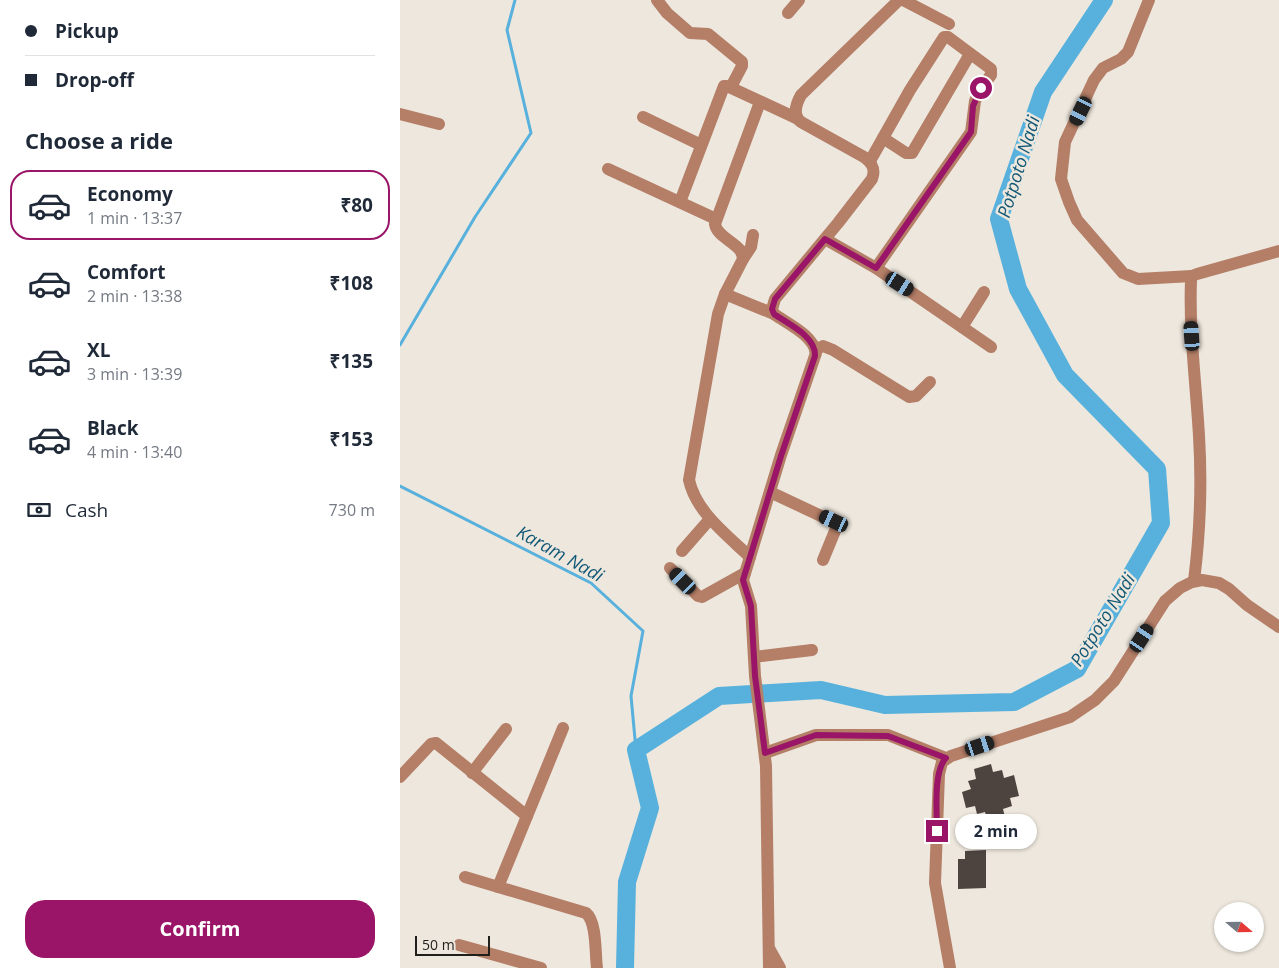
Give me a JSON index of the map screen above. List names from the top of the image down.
{
  "water": ["Potpoto Nadi", "Karam Nadi"],
  "scale_bar": "50 m",
  "north": "right",
  "page": {
    "banner": ["Pickup", "Drop-off"],
    "heading": "Choose a ride",
    "list": [
      {
        "name": "Economy",
        "note": "1 min · 13:37",
        "value": "₹80"
      },
      {
        "name": "Comfort",
        "note": "2 min · 13:38",
        "value": "₹108"
      },
      {
        "name": "XL",
        "note": "3 min · 13:39",
        "value": "₹135"
      },
      {
        "name": "Black",
        "note": "4 min · 13:40",
        "value": "₹153"
      }
    ],
    "pay": ["Cash", "730 m"],
    "bubble": "2 min",
    "buttons": "Confirm",
    "scale": "50 m"
  }
}
